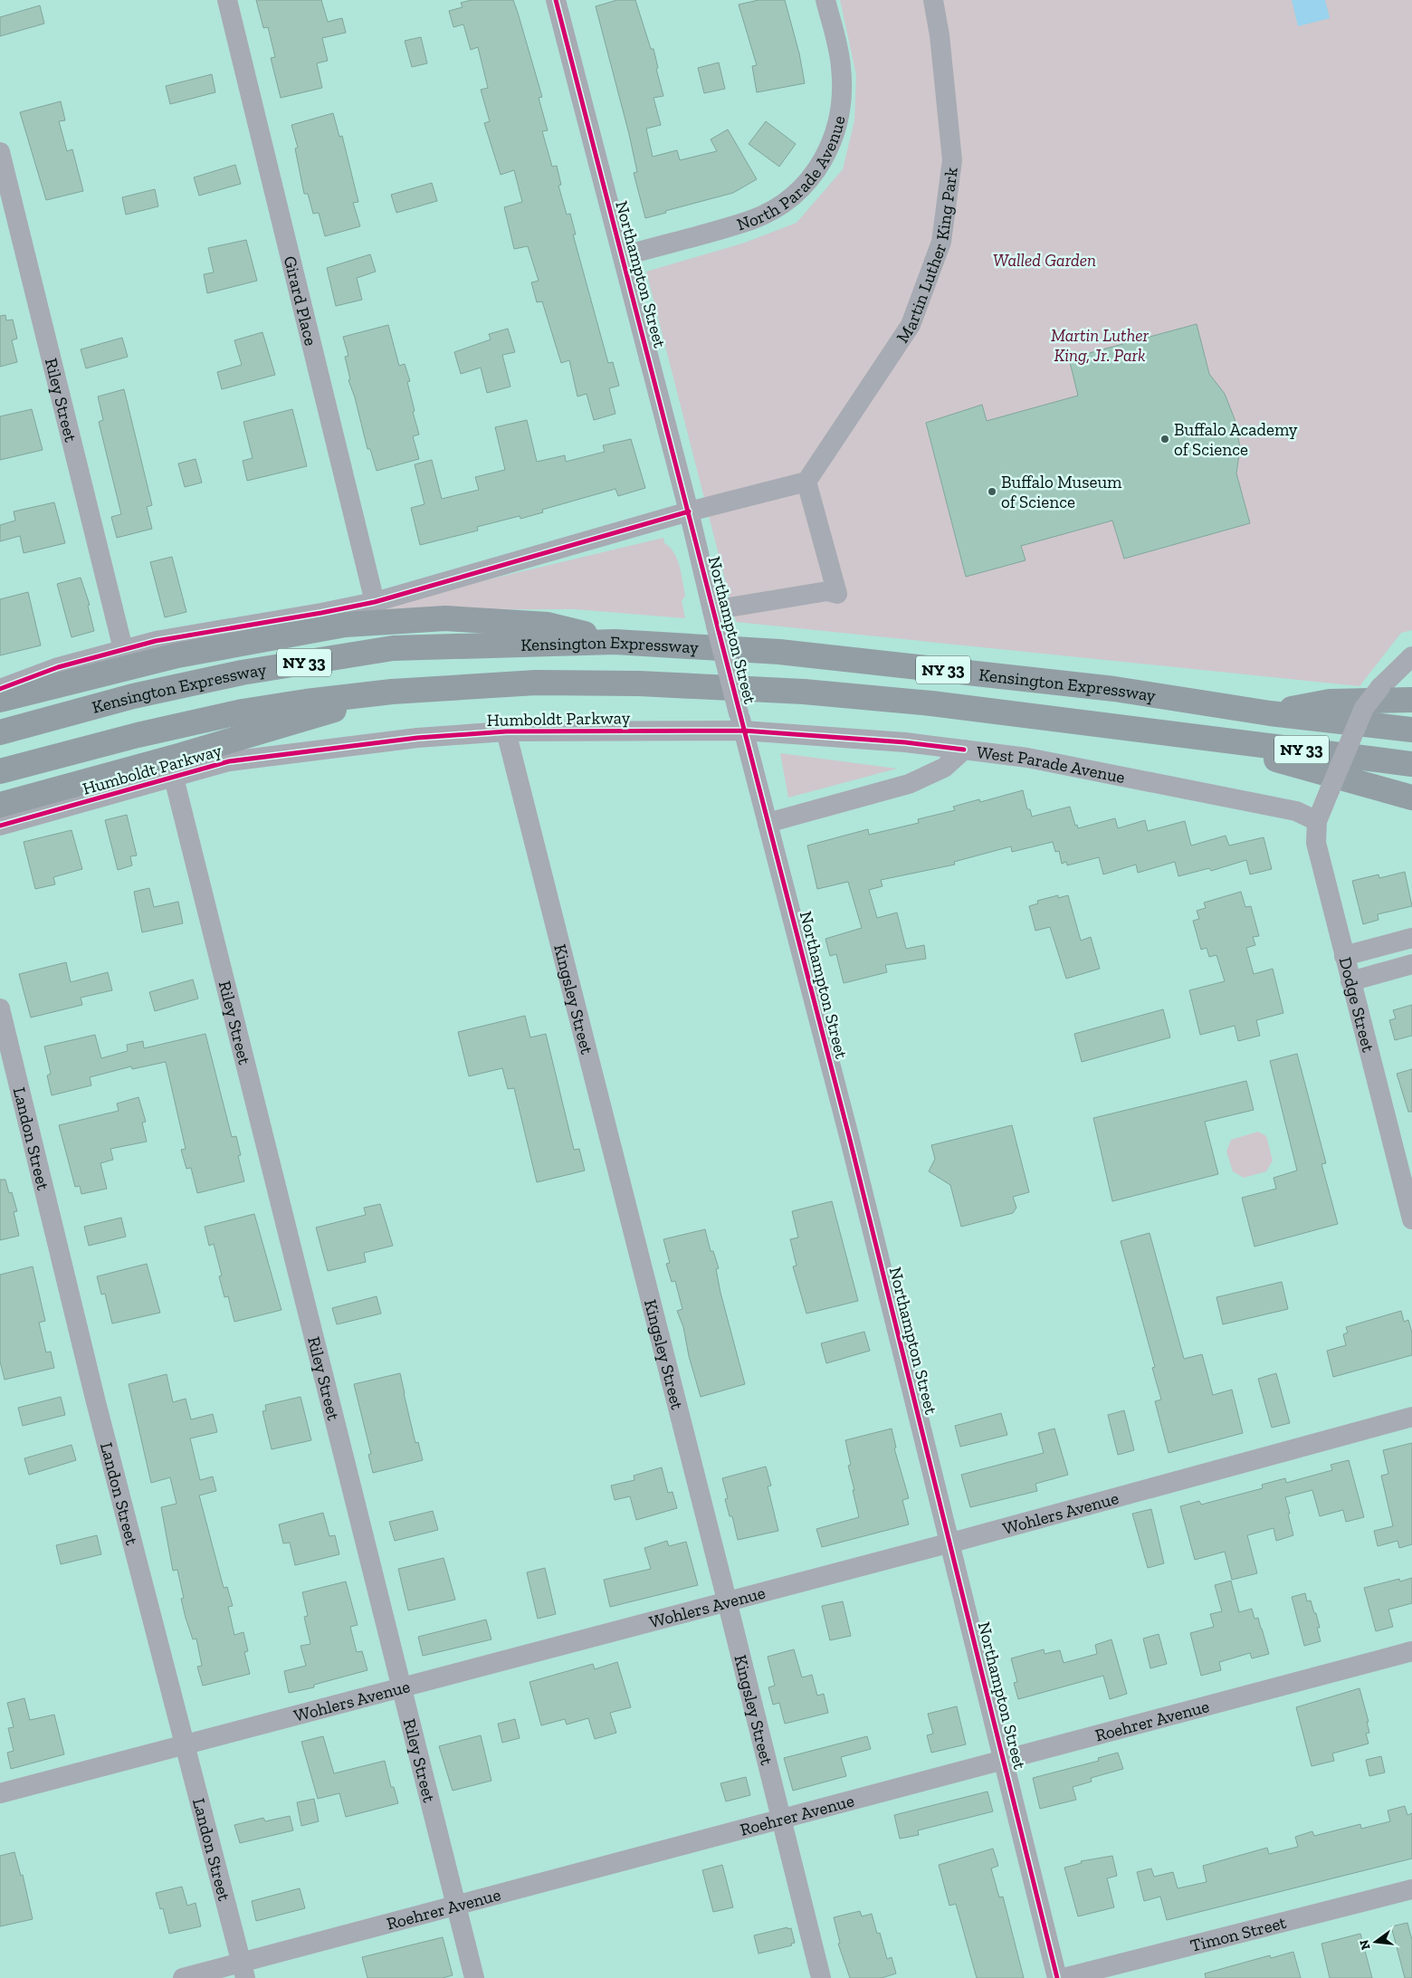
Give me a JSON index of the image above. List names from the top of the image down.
{
  "streets": {
    "highway": ["Kensington Expressway", "NY 33"],
    "street": [
      "North Parade Avenue",
      "Martin Luther King Park",
      "Northampton Street",
      "Girard Place",
      "Riley Street",
      "Humboldt Parkway",
      "West Parade Avenue",
      "Kingsley Street",
      "Dodge Street",
      "Landon Street",
      "Wohlers Avenue",
      "Roehrer Avenue",
      "Timon Street"
    ]
  },
  "crossings": [
    ["North Parade Avenue", "Northampton Street"],
    ["Northampton Street", "Humboldt Parkway"],
    ["Northampton Street", "West Parade Avenue"],
    ["Northampton Street", "Wohlers Avenue"],
    ["Northampton Street", "Roehrer Avenue"],
    ["Riley Street", "Humboldt Parkway"],
    ["Riley Street", "Wohlers Avenue"],
    ["Riley Street", "Roehrer Avenue"],
    ["Humboldt Parkway", "West Parade Avenue"],
    ["Humboldt Parkway", "Kingsley Street"],
    ["West Parade Avenue", "Dodge Street"],
    ["Kingsley Street", "Wohlers Avenue"],
    ["Kingsley Street", "Roehrer Avenue"],
    ["Landon Street", "Wohlers Avenue"],
    ["Landon Street", "Roehrer Avenue"]
  ],
  "parks": ["Walled Garden", "Martin Luther King, Jr. Park"],
  "places": ["Buffalo Academy of Science", "Buffalo Museum of Science"],
  "north": "left"
}
